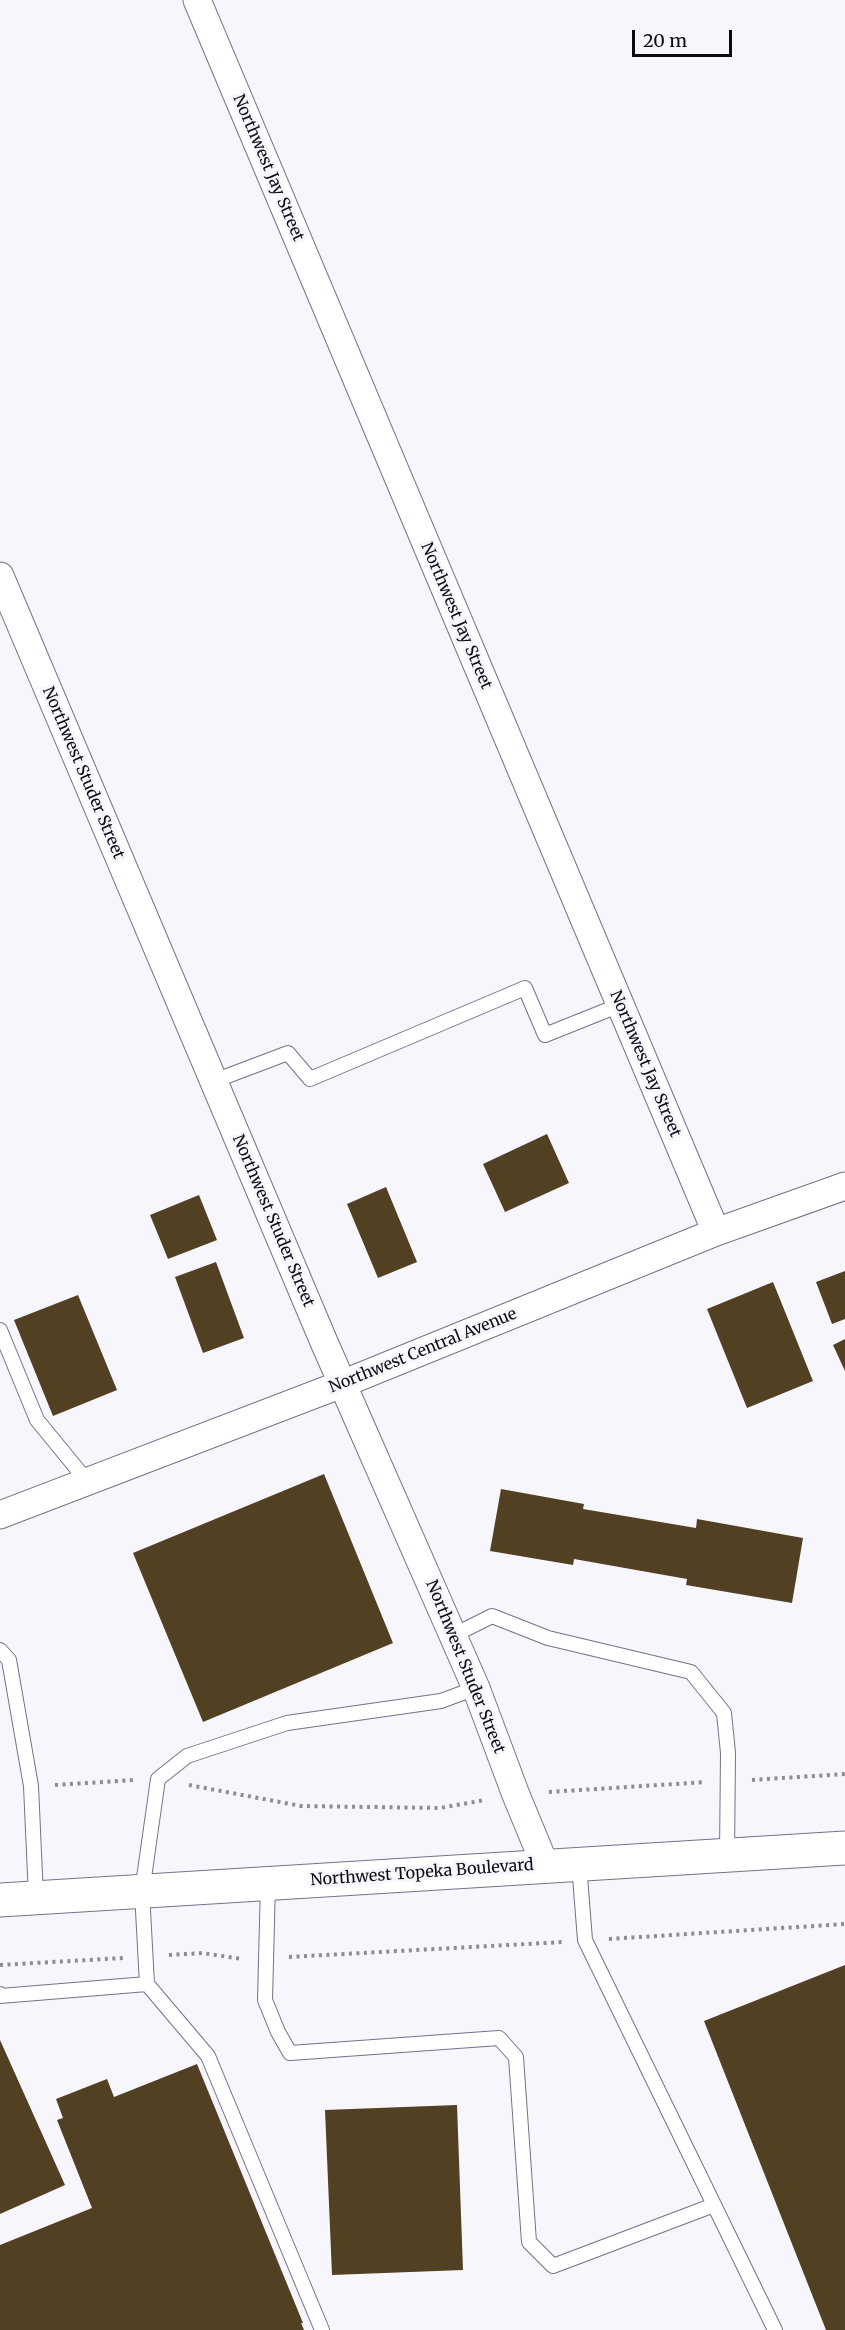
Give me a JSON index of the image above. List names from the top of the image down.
{
  "streets": {
    "main road": ["Northwest Topeka Boulevard"],
    "street": ["Northwest Jay Street", "Northwest Studer Street", "Northwest Central Avenue"]
  },
  "crossings": [
    ["Northwest Jay Street", "Northwest Central Avenue"],
    ["Northwest Studer Street", "Northwest Central Avenue"],
    ["Northwest Studer Street", "Northwest Topeka Boulevard"]
  ],
  "scale_bar": "20 m"
}
